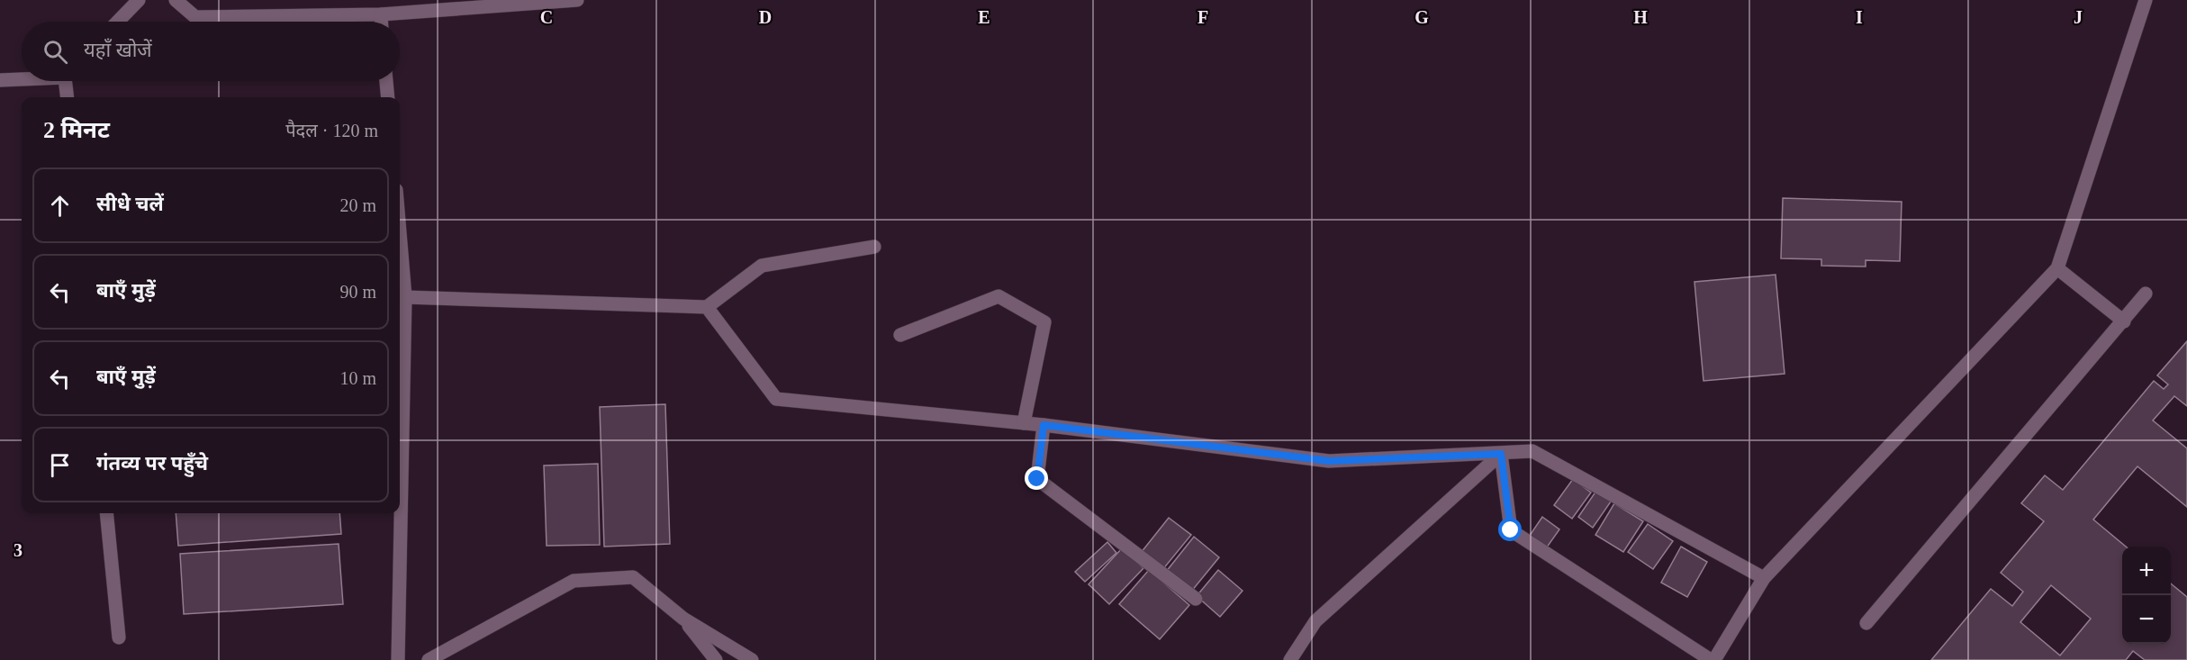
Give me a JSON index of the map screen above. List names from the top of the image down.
{
  "page": {
    "search": "यहाँ खोजें",
    "heading": ["2 मिनट", "पैदल · 120 m"],
    "list": [
      ["सीधे चलें", "20 m"],
      ["बाएँ मुड़ें", "90 m"],
      ["बाएँ मुड़ें", "10 m"],
      "गंतव्य पर पहुँचे"
    ],
    "map_buttons": ["+", "−"]
  },
  "grid": {
    "columns": [
      "C",
      "D",
      "E",
      "F",
      "G",
      "H",
      "I",
      "J"
    ],
    "rows": ["3"]
  }
}
